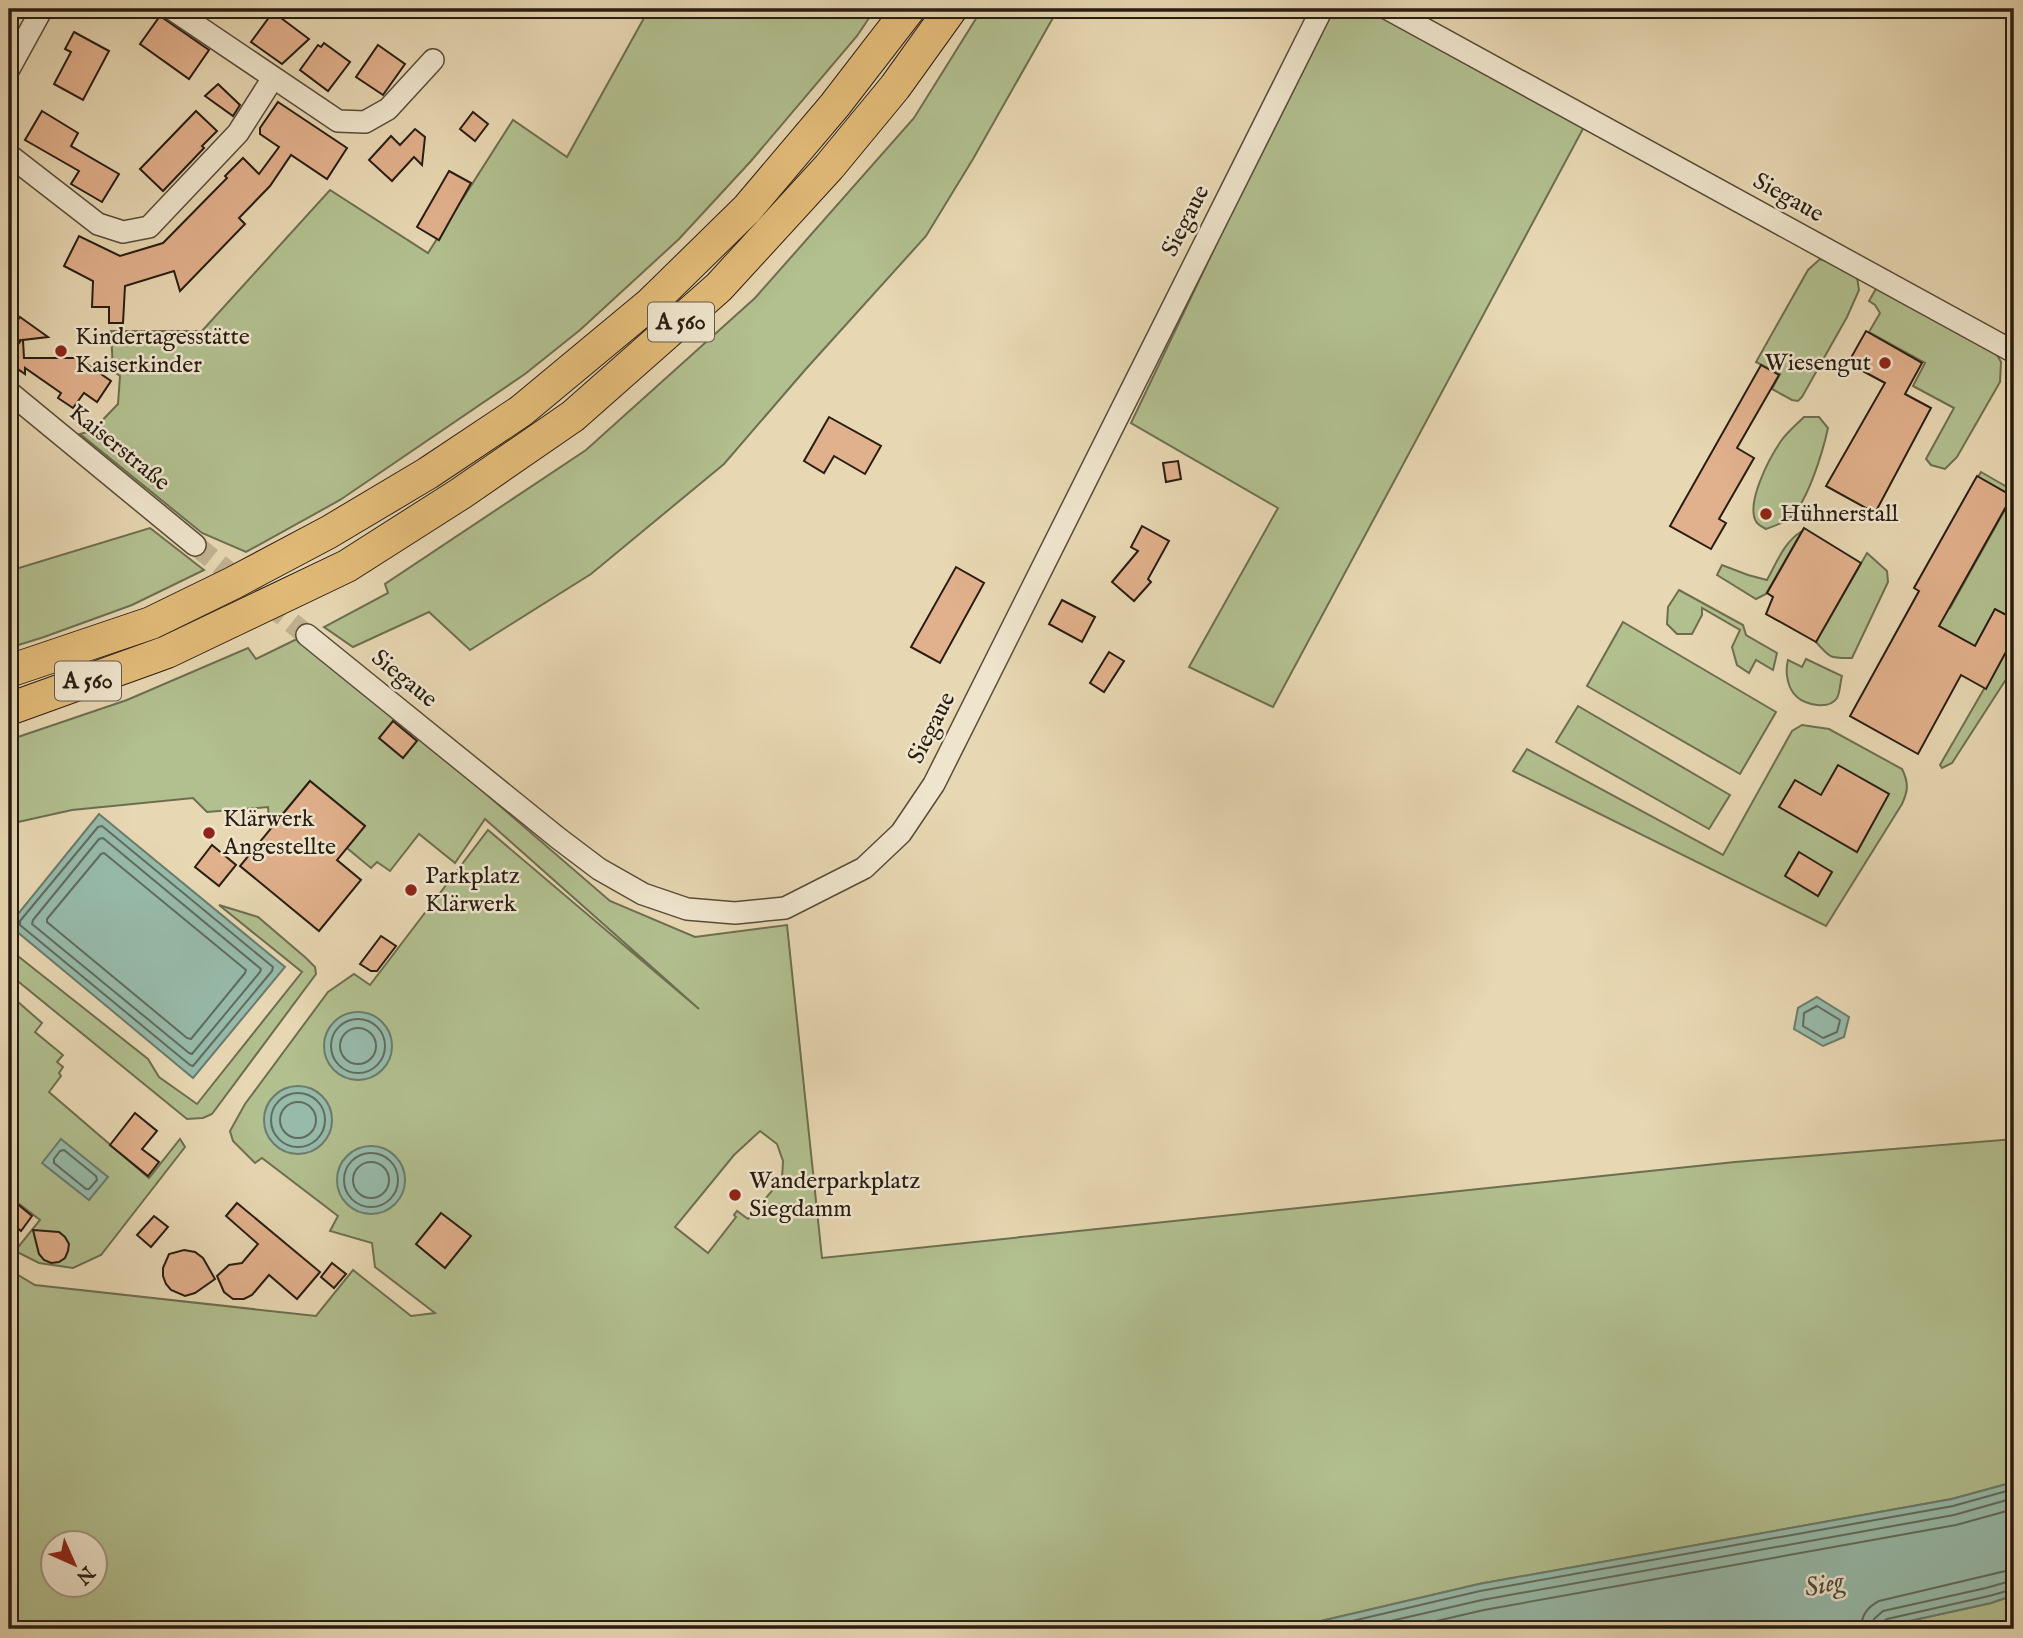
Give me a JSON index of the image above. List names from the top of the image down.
{
  "streets": {
    "highway": ["A 560"],
    "street": ["Siegaue", "Kaiserstraße"]
  },
  "water": ["Sieg"],
  "places": [
    "Kindertagesstätte Kaiserkinder",
    "Wiesengut",
    "Hühnerstall",
    "Klärwerk Angestellte",
    "Parkplatz Klärwerk",
    "Wanderparkplatz Siegdamm"
  ],
  "north": "bottom right"
}
